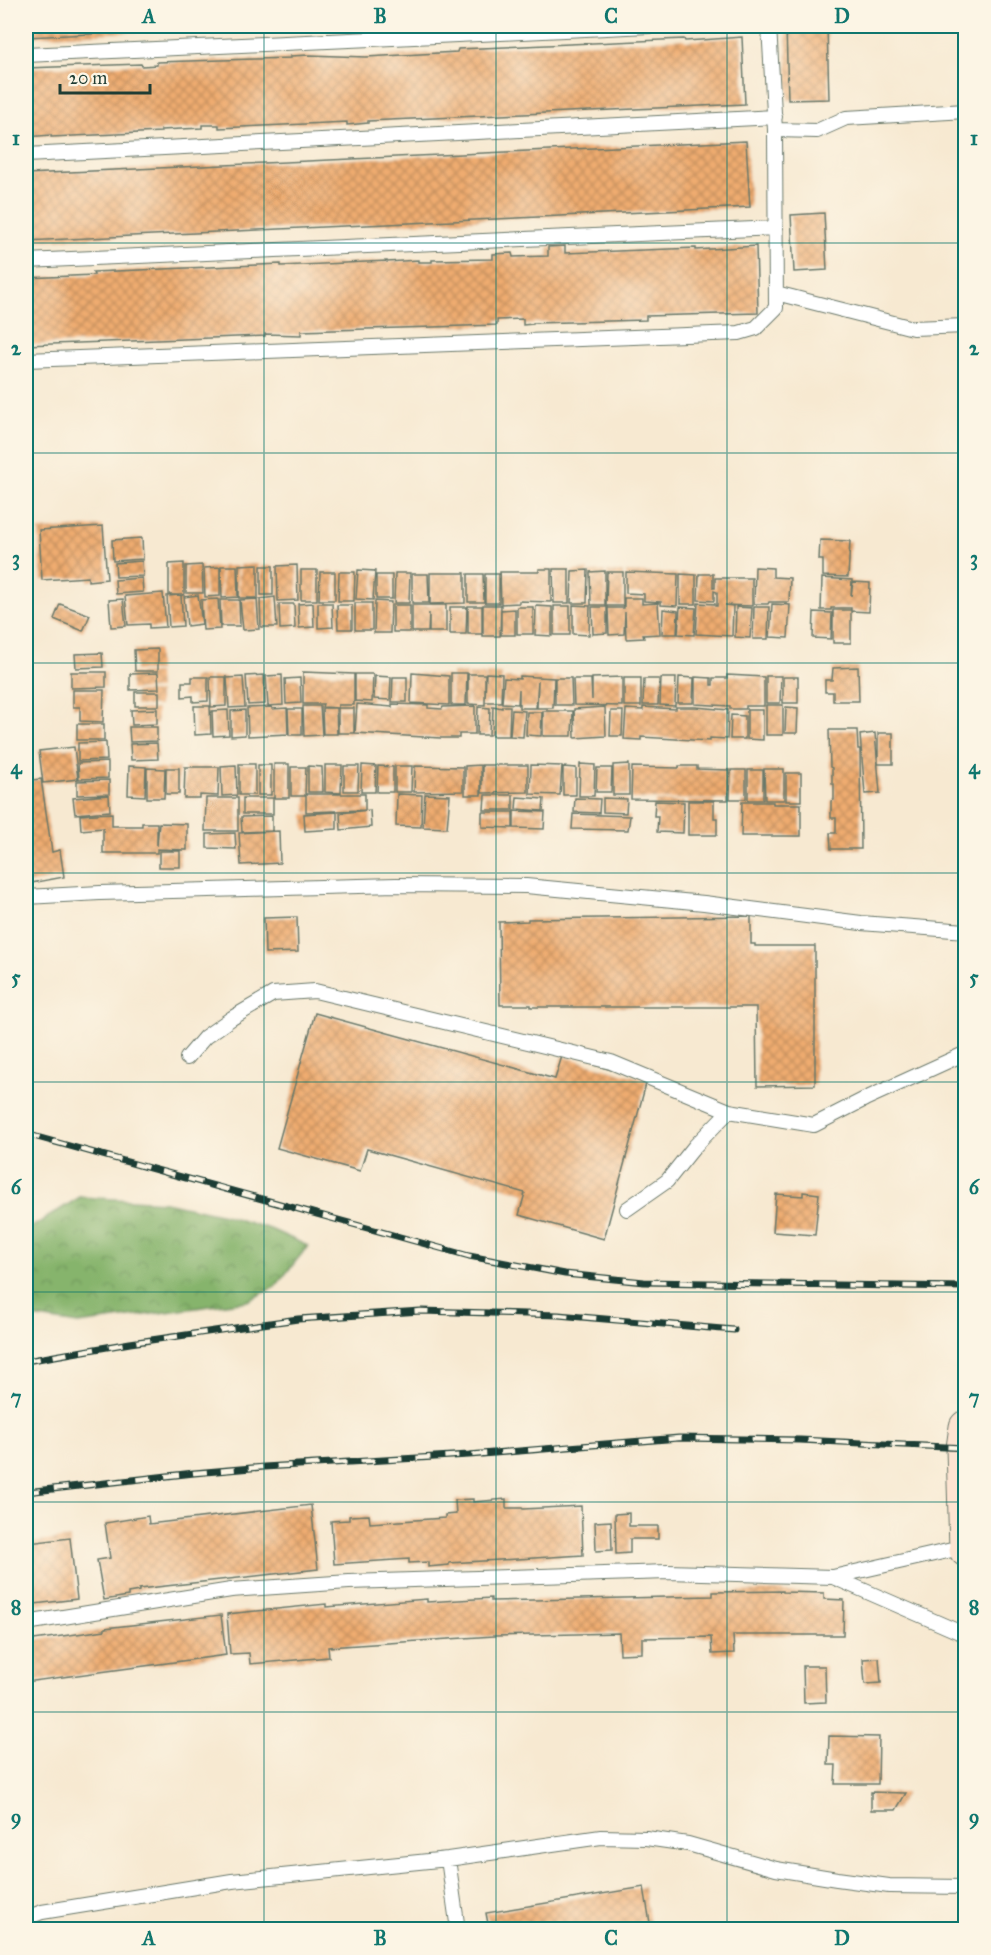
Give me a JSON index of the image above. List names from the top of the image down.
{
  "scale_bar": "20 m",
  "grid": {
    "columns": [
      "A",
      "B",
      "C",
      "D"
    ],
    "rows": [
      "1",
      "2",
      "3",
      "4",
      "5",
      "6",
      "7",
      "8",
      "9"
    ]
  }
}
